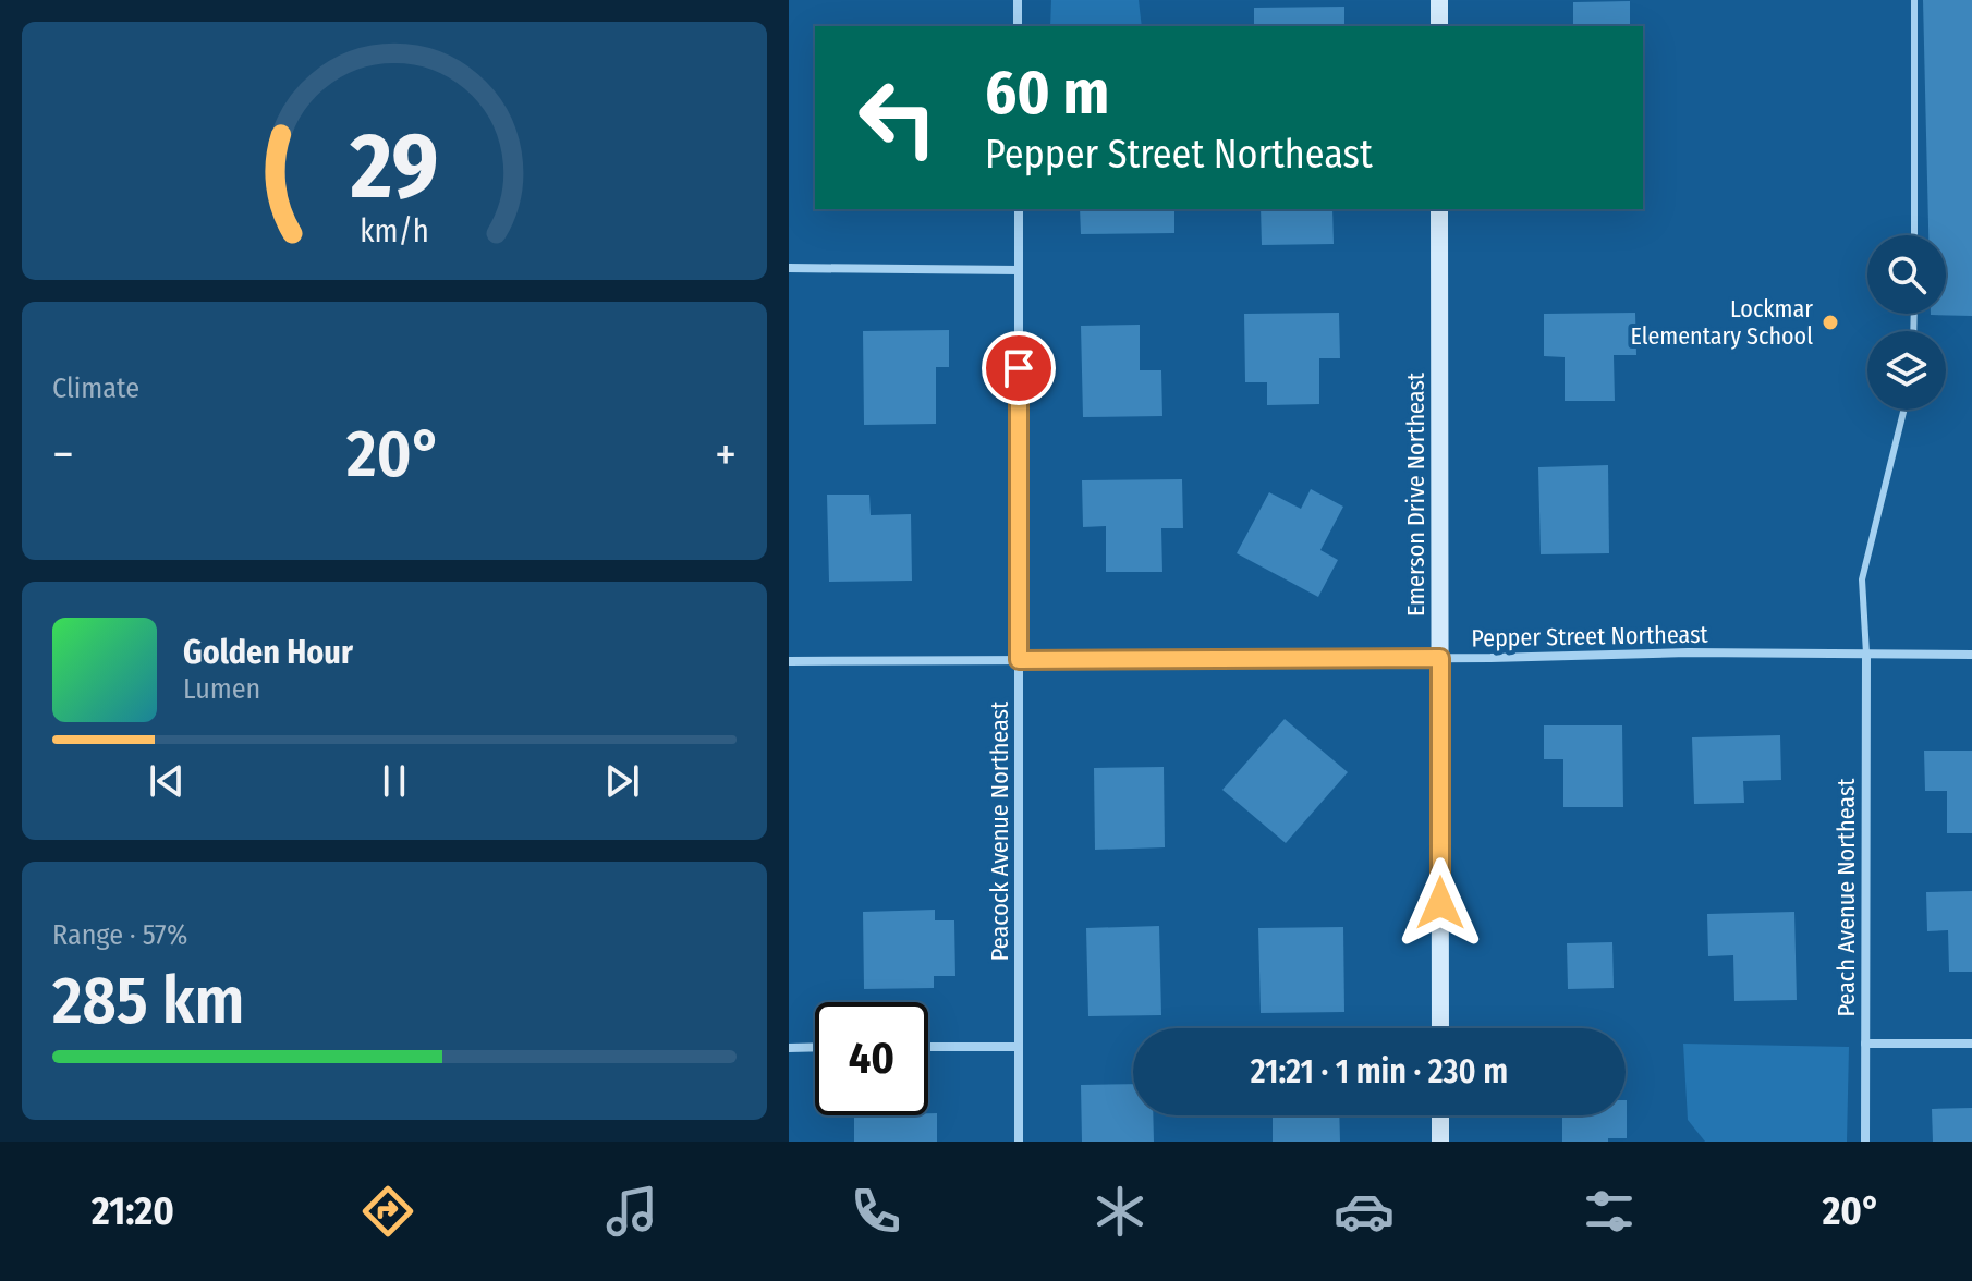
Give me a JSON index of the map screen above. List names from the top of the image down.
{
  "streets": {
    "street": [
      "Emerson Drive Northeast",
      "Pepper Street Northeast",
      "Peacock Avenue Northeast",
      "Peach Avenue Northeast"
    ]
  },
  "crossings": [
    ["Emerson Drive Northeast", "Pepper Street Northeast"],
    ["Pepper Street Northeast", "Peacock Avenue Northeast"],
    ["Pepper Street Northeast", "Peach Avenue Northeast"]
  ],
  "places": ["Lockmar Elementary School"],
  "page": {
    "turn": ["60 m", "Pepper Street Northeast"],
    "tile": [
      "Climate",
      ["Range · 57%", "285 km"]
    ],
    "heat": ["−", "20°", "+"],
    "song": ["Golden Hour", "Lumen"],
    "limit": "40",
    "trip": "21:21 · 1 min · 230 m",
    "tabs": ["21:20", "20°"],
    "gauge": ["29", "km/h"]
  }
}
